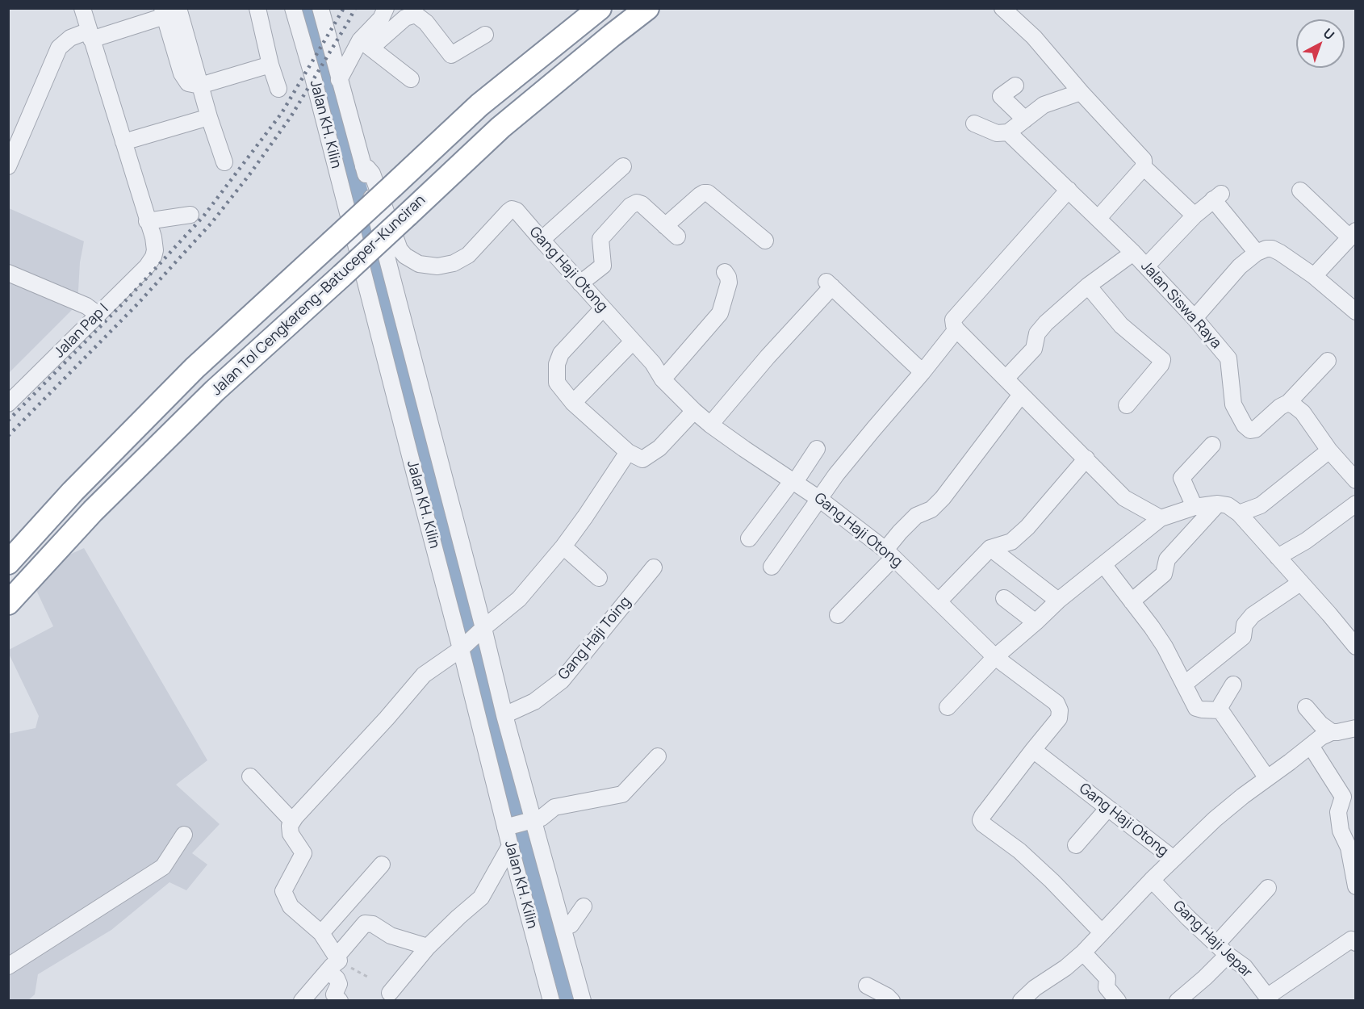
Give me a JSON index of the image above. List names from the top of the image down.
{
  "streets": {
    "highway": ["Jalan Tol Cengkareng–Batuceper–Kunciran"],
    "street": [
      "Jalan KH. Kilin",
      "Gang Haji Otong",
      "Jalan Siswa Raya",
      "Jalan Pap I",
      "Gang Haji Toing",
      "Gang Haji Jepar"
    ]
  },
  "crossings": [
    ["Jalan KH. Kilin", "Gang Haji Otong"],
    ["Jalan KH. Kilin", "Gang Haji Toing"]
  ],
  "north": "top right"
}
